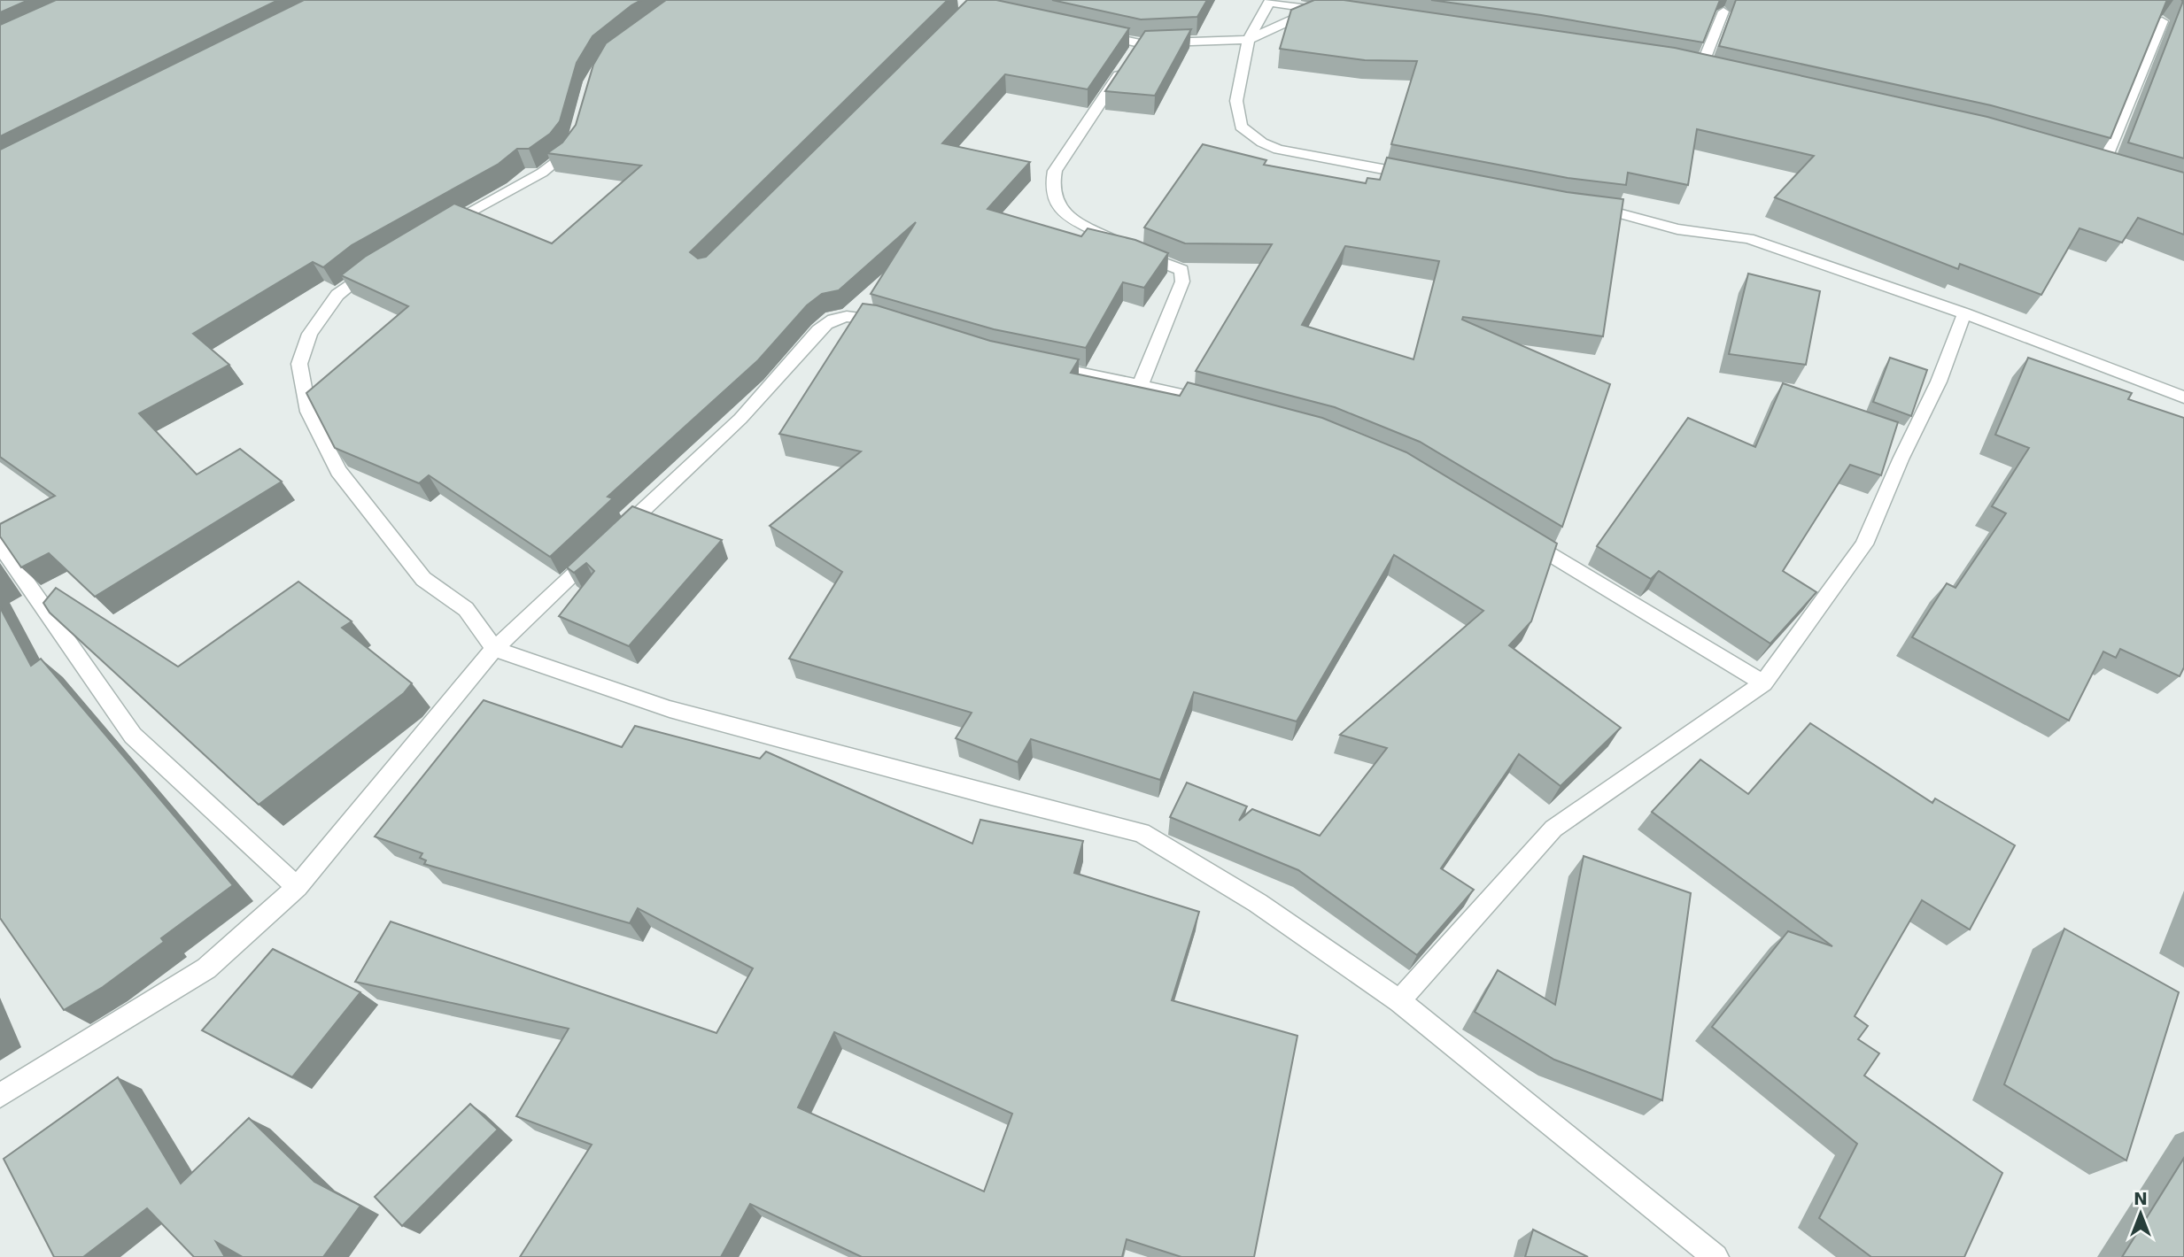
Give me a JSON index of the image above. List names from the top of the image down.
{
  "north": "top"
}
